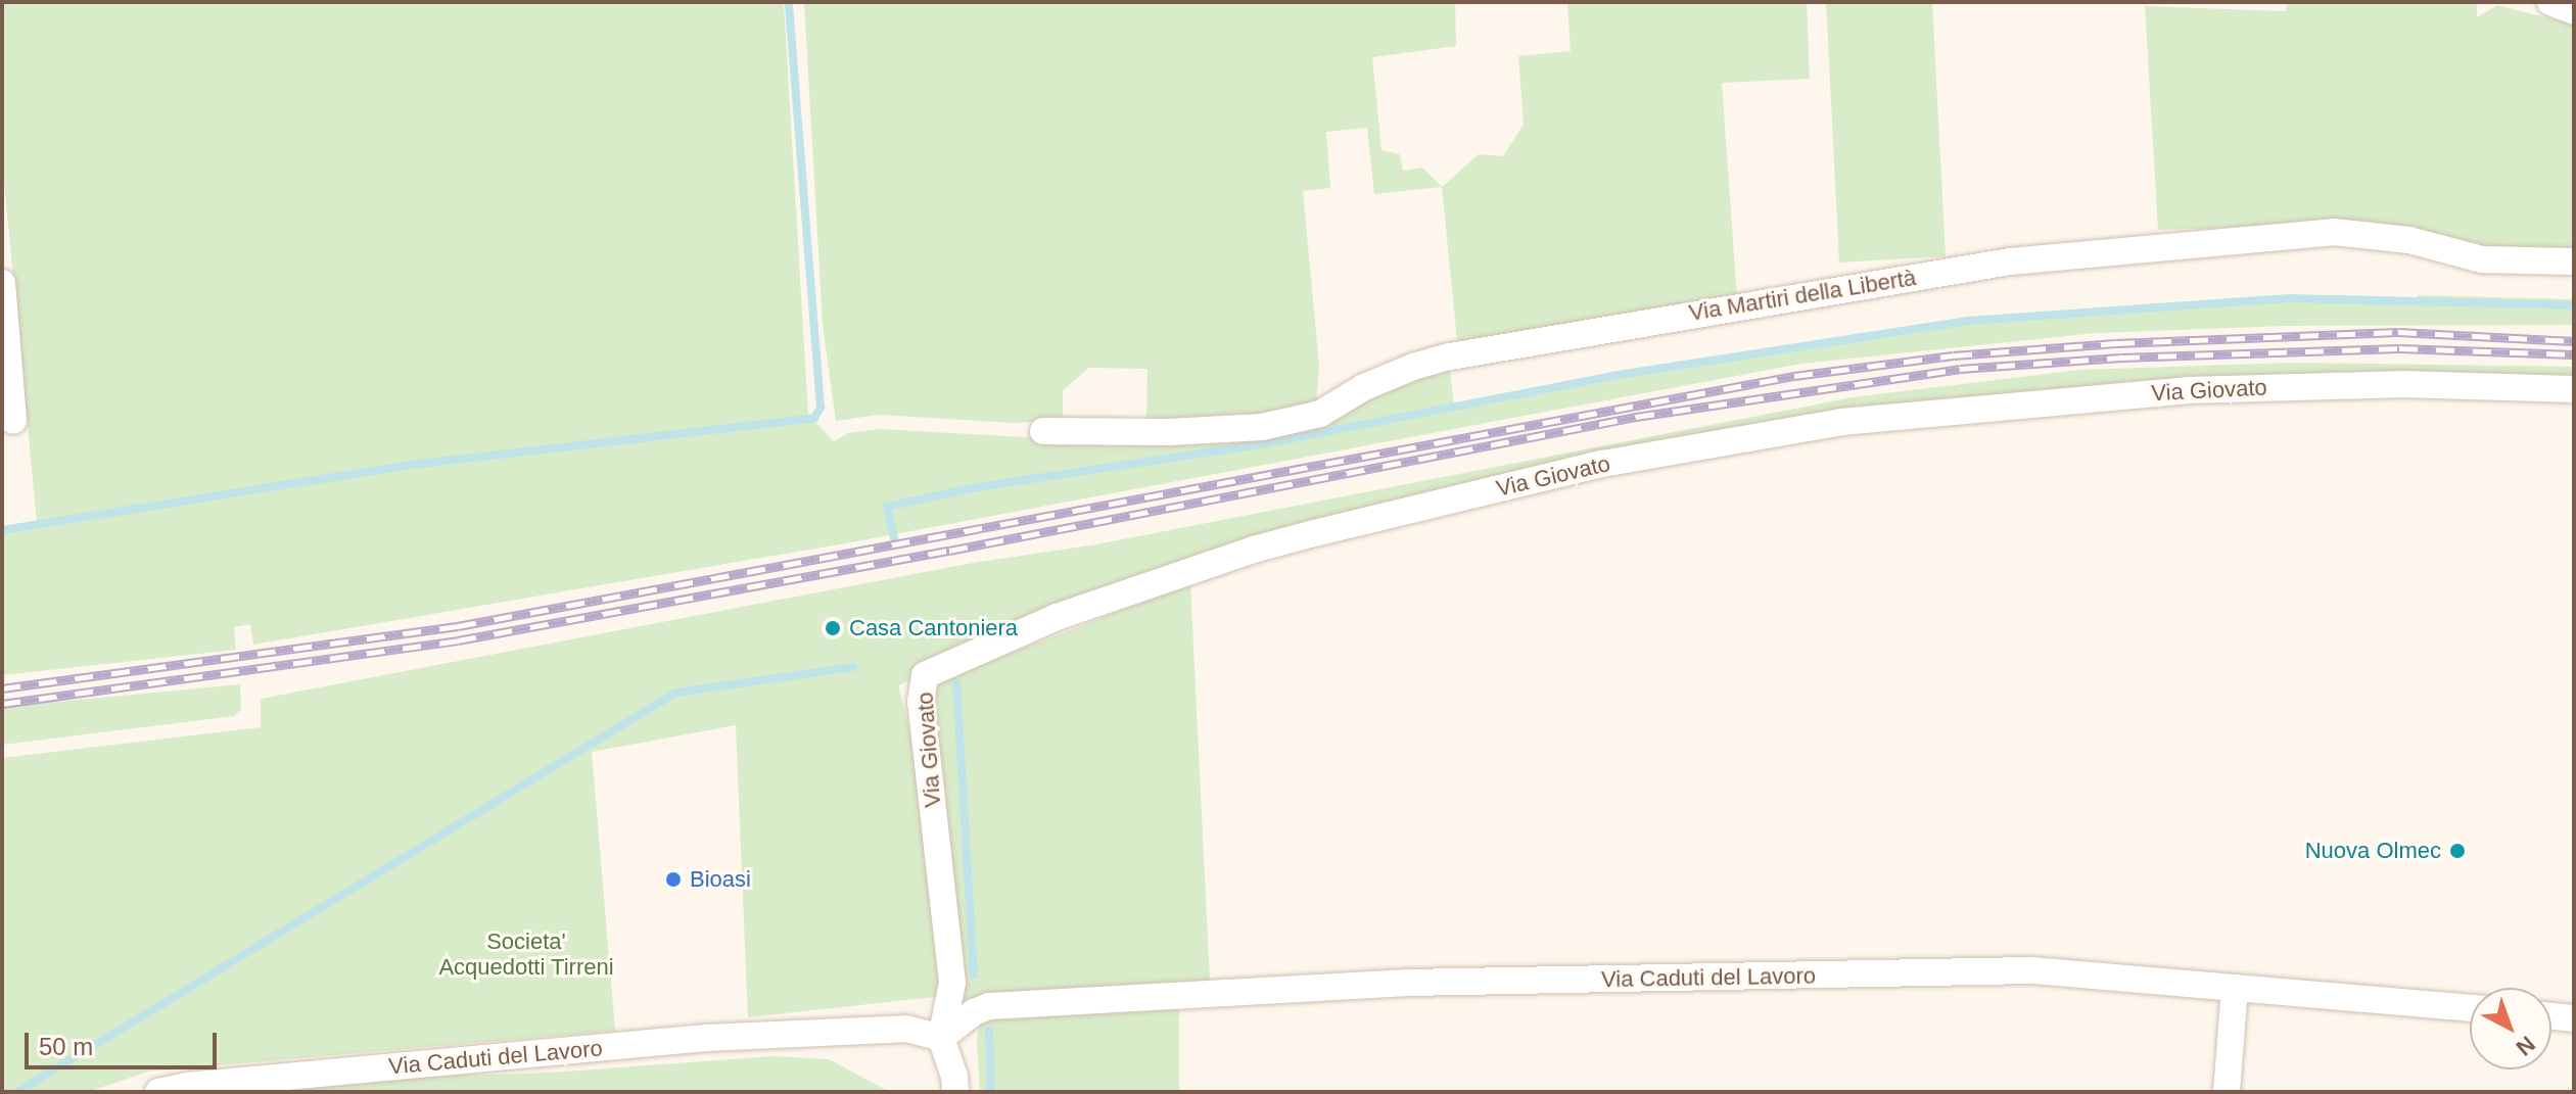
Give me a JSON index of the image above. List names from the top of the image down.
{
  "streets": {
    "street": ["Via Martiri della Libertà", "Via Giovato", "Via Caduti del Lavoro"]
  },
  "crossings": [
    ["Via Giovato", "Via Caduti del Lavoro"]
  ],
  "parks": ["Societa' Acquedotti Tirreni"],
  "places": ["Casa Cantoniera", "Nuova Olmec", "Bioasi"],
  "scale_bar": "50 m",
  "north": "bottom right"
}
